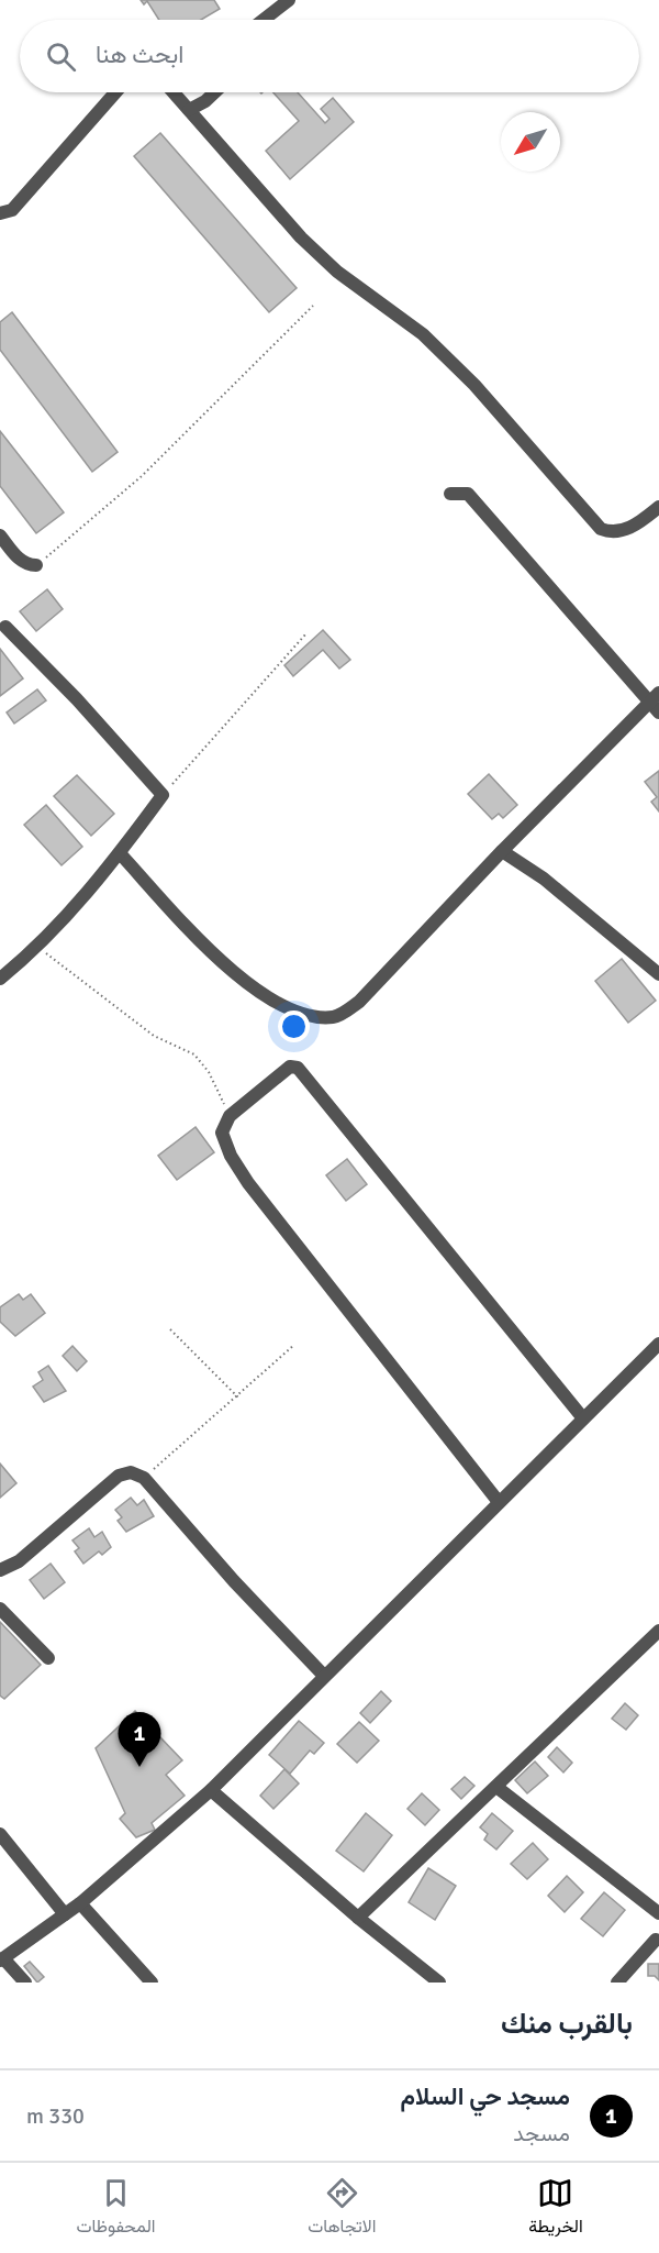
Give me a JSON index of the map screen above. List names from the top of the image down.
{
  "north": "bottom left",
  "page": {
    "search": "ابحث هنا",
    "pins": "1",
    "heading": "بالقرب منك",
    "list": [
      {
        "mark": "1",
        "name": "مسجد حي السلام",
        "note": "مسجد",
        "value": "330 m"
      }
    ],
    "nav": ["الخريطة", "الاتجاهات", "المحفوظات"]
  }
}
